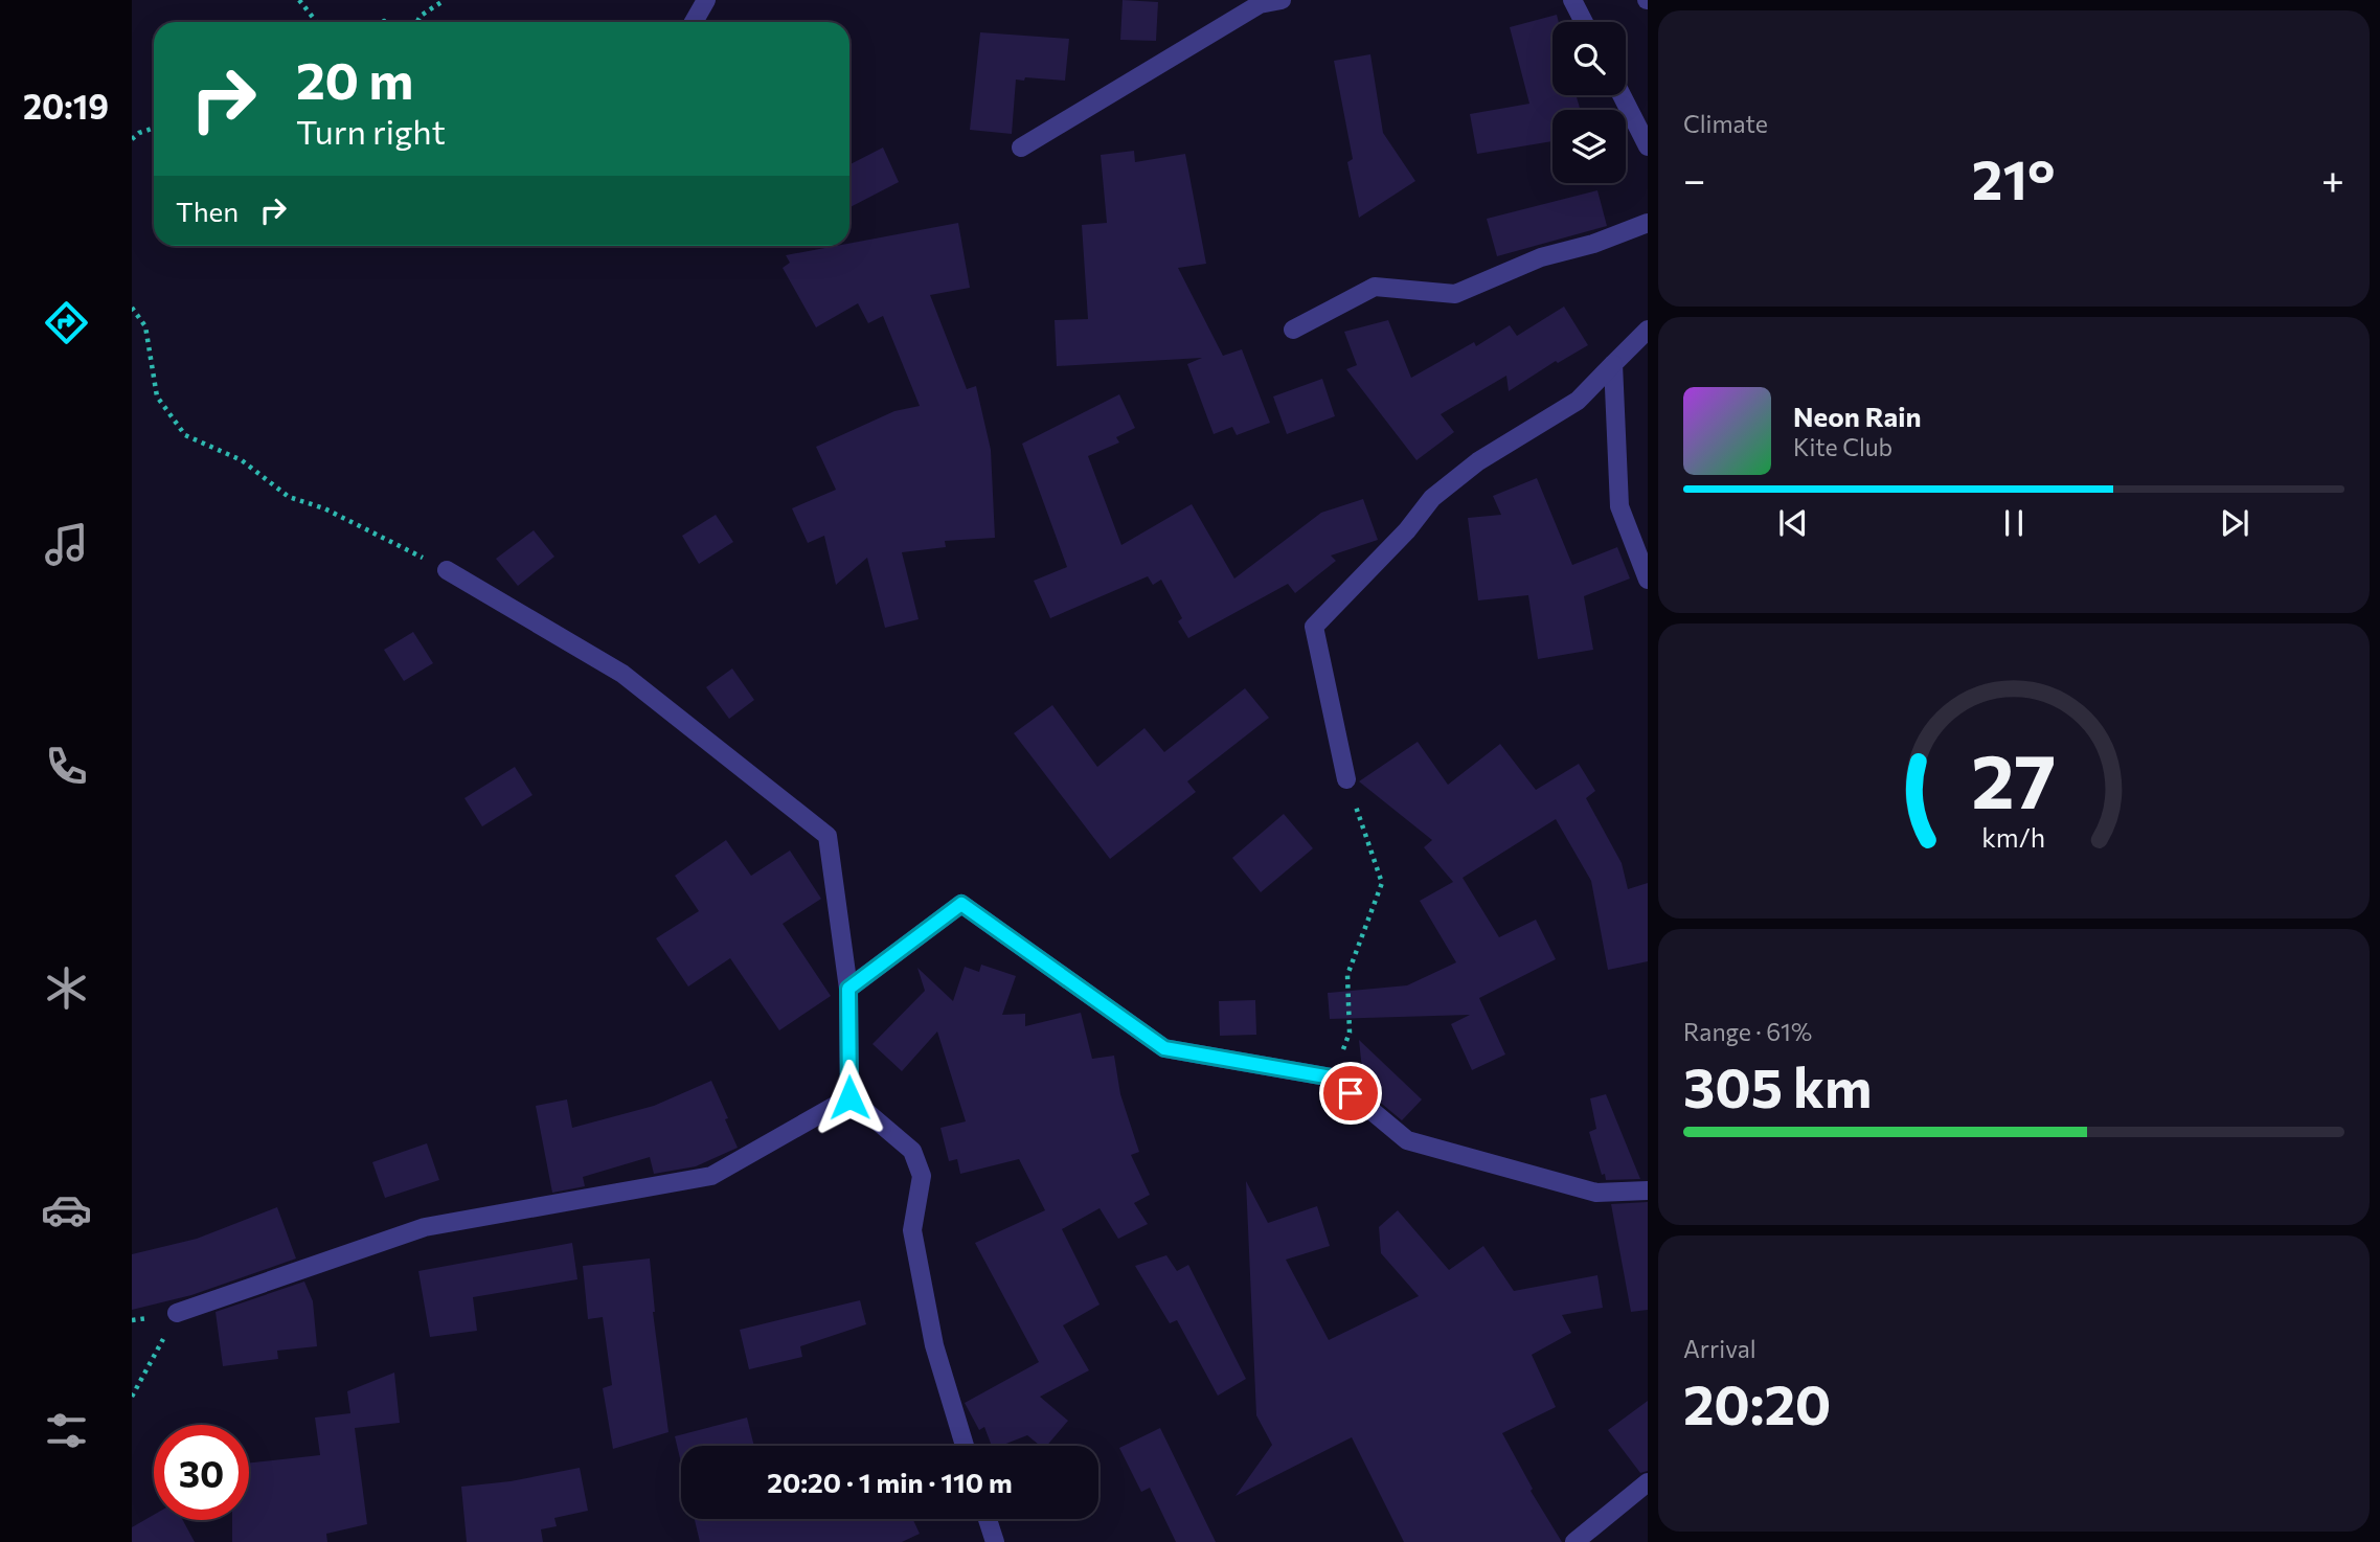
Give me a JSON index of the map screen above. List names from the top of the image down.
{
  "page": {
    "tabs": "20:19",
    "tile": [
      "Climate",
      ["Range · 61%", "305 km"],
      ["Arrival", "20:20"]
    ],
    "turn": ["20 m", "Turn right"],
    "heat": ["−", "21°", "+"],
    "then": "Then",
    "song": ["Neon Rain", "Kite Club"],
    "limit": "30",
    "trip": "20:20 · 1 min · 110 m",
    "gauge": ["27", "km/h"]
  }
}
